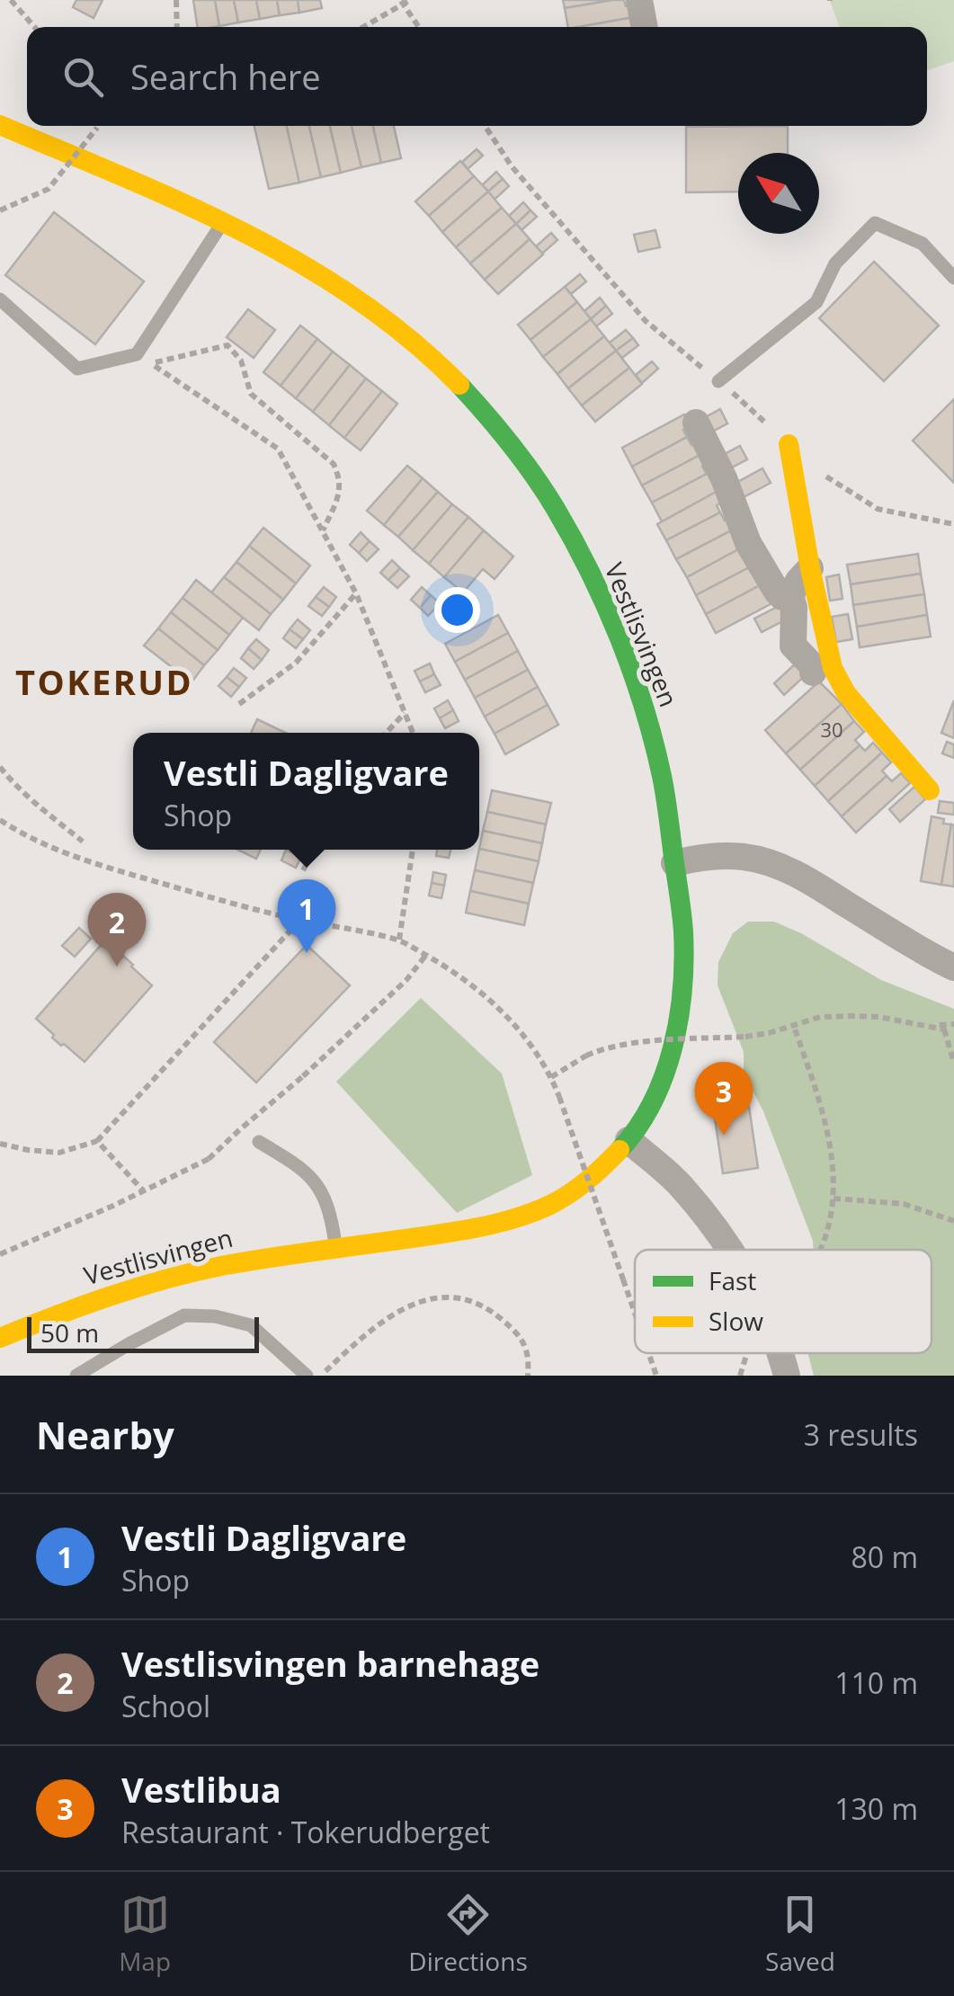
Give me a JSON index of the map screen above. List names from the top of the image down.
{
  "streets": {
    "street": ["Vestlisvingen"]
  },
  "districts": ["TOKERUD"],
  "house_numbers": ["30"],
  "legend": ["Fast", "Slow"],
  "scale_bar": "50 m",
  "north": "top left",
  "page": {
    "search": "Search here",
    "popup": ["Vestli Dagligvare", "Shop"],
    "pins": ["1", "2", "3"],
    "scale": "50 m",
    "heading": ["Nearby", "3 results"],
    "list": [
      {
        "mark": "1",
        "name": "Vestli Dagligvare",
        "note": "Shop",
        "value": "80 m"
      },
      {
        "mark": "2",
        "name": "Vestlisvingen barnehage",
        "note": "School",
        "value": "110 m"
      },
      {
        "mark": "3",
        "name": "Vestlibua",
        "note": "Restaurant · Tokerudberget",
        "value": "130 m"
      }
    ],
    "nav": ["Map", "Directions", "Saved"]
  }
}
